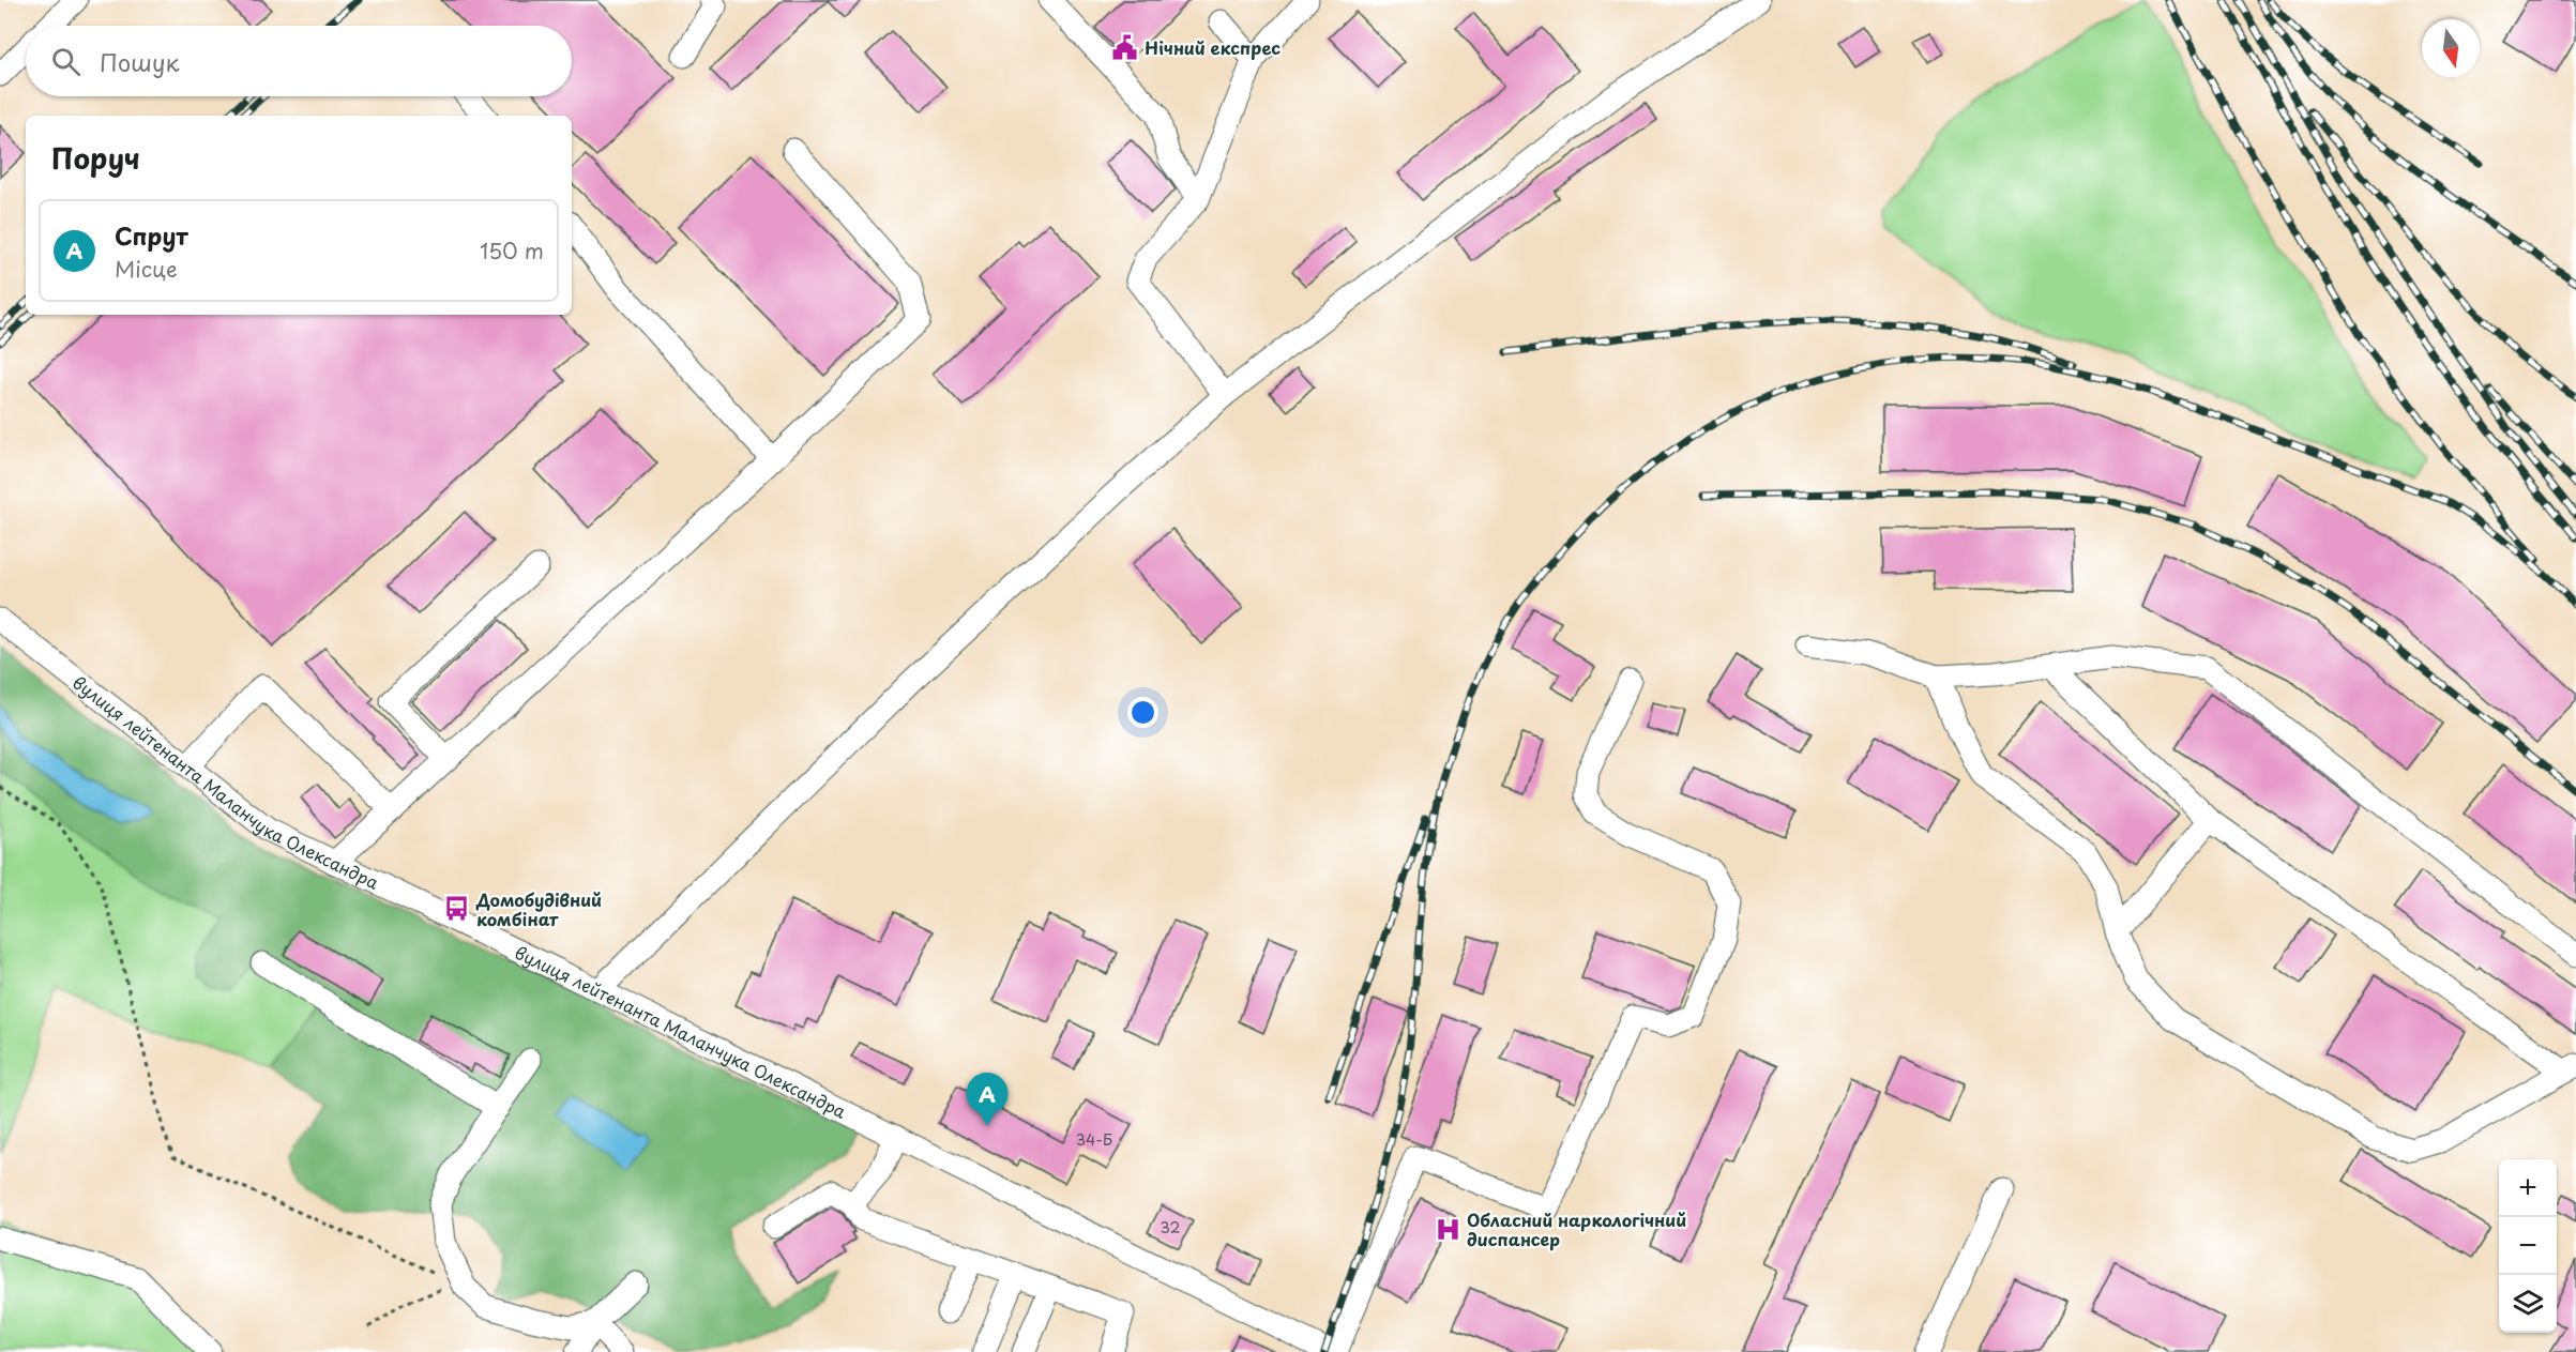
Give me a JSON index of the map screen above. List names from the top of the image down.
{
  "streets": {
    "street": ["вулиця лейтенанта Маланчука Олександра"]
  },
  "places": {
    "public building": ["Нічний експрес"],
    "bus stop": ["Домобудівний комбінат"],
    "hospital": ["Обласний наркологічний диспансер"]
  },
  "house_numbers": ["34-Б", "32"],
  "north": "bottom",
  "page": {
    "search": "Пошук",
    "heading": "Поруч",
    "list": [
      {
        "mark": "A",
        "name": "Спрут",
        "note": "Місце",
        "value": "150 m"
      }
    ],
    "pins": "A",
    "map_buttons": ["+", "−"]
  }
}
